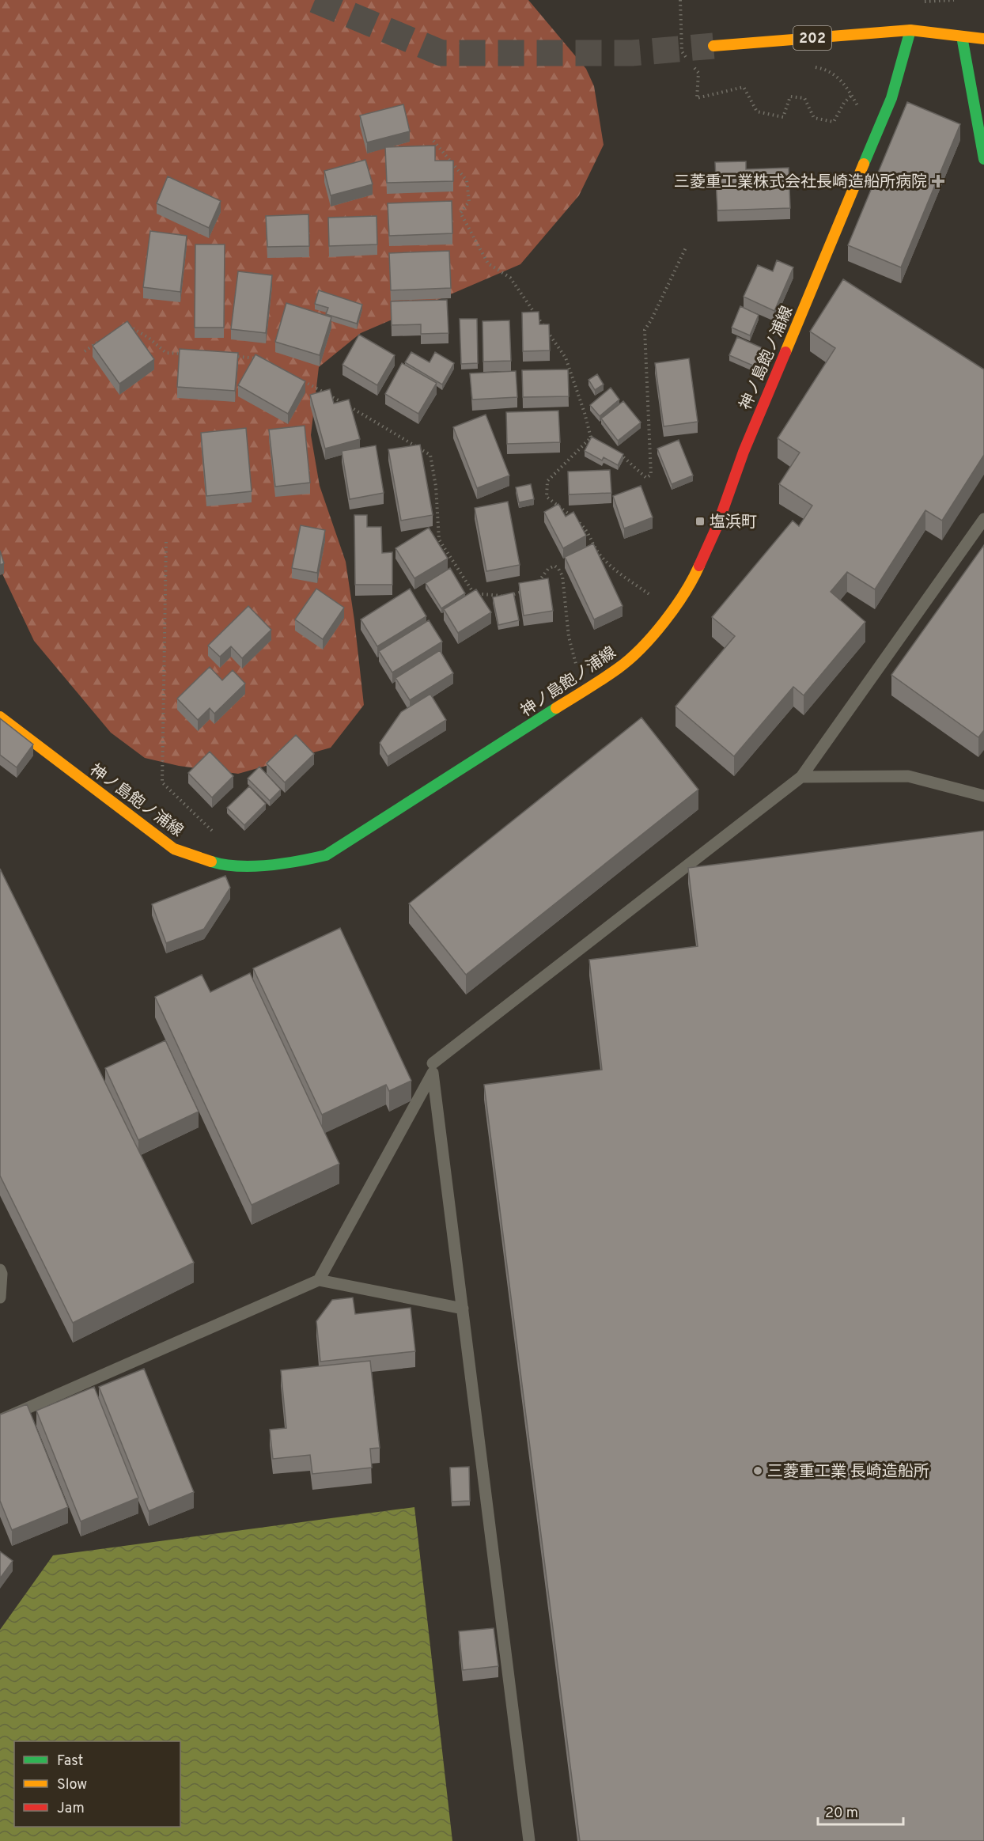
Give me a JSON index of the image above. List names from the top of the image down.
{
  "streets": {
    "main road": ["202", "神ノ島飽ノ浦線"]
  },
  "crossings": [
    ["202", "神ノ島飽ノ浦線"]
  ],
  "places": {
    "health": ["三菱重工業株式会社長崎造船所病院"],
    "transit": ["塩浜町"],
    "other": ["三菱重工業 長崎造船所"]
  },
  "legend": ["Fast", "Slow", "Jam"],
  "scale_bar": "20 m"
}
